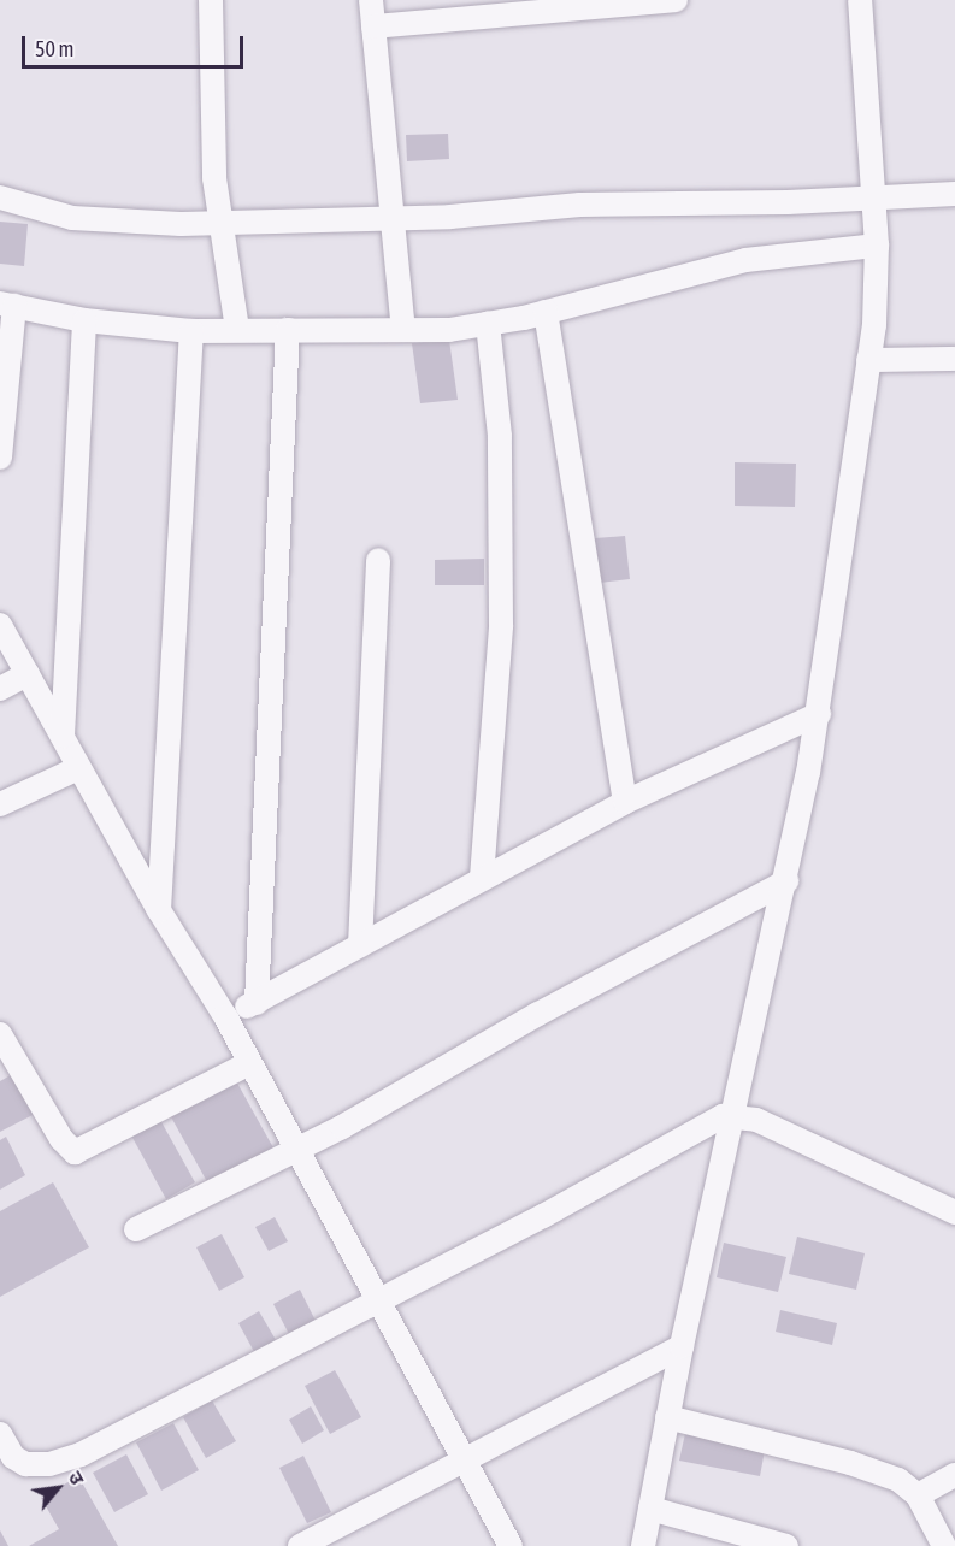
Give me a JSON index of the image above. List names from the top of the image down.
{
  "scale_bar": "50 m",
  "north": "top right"
}
